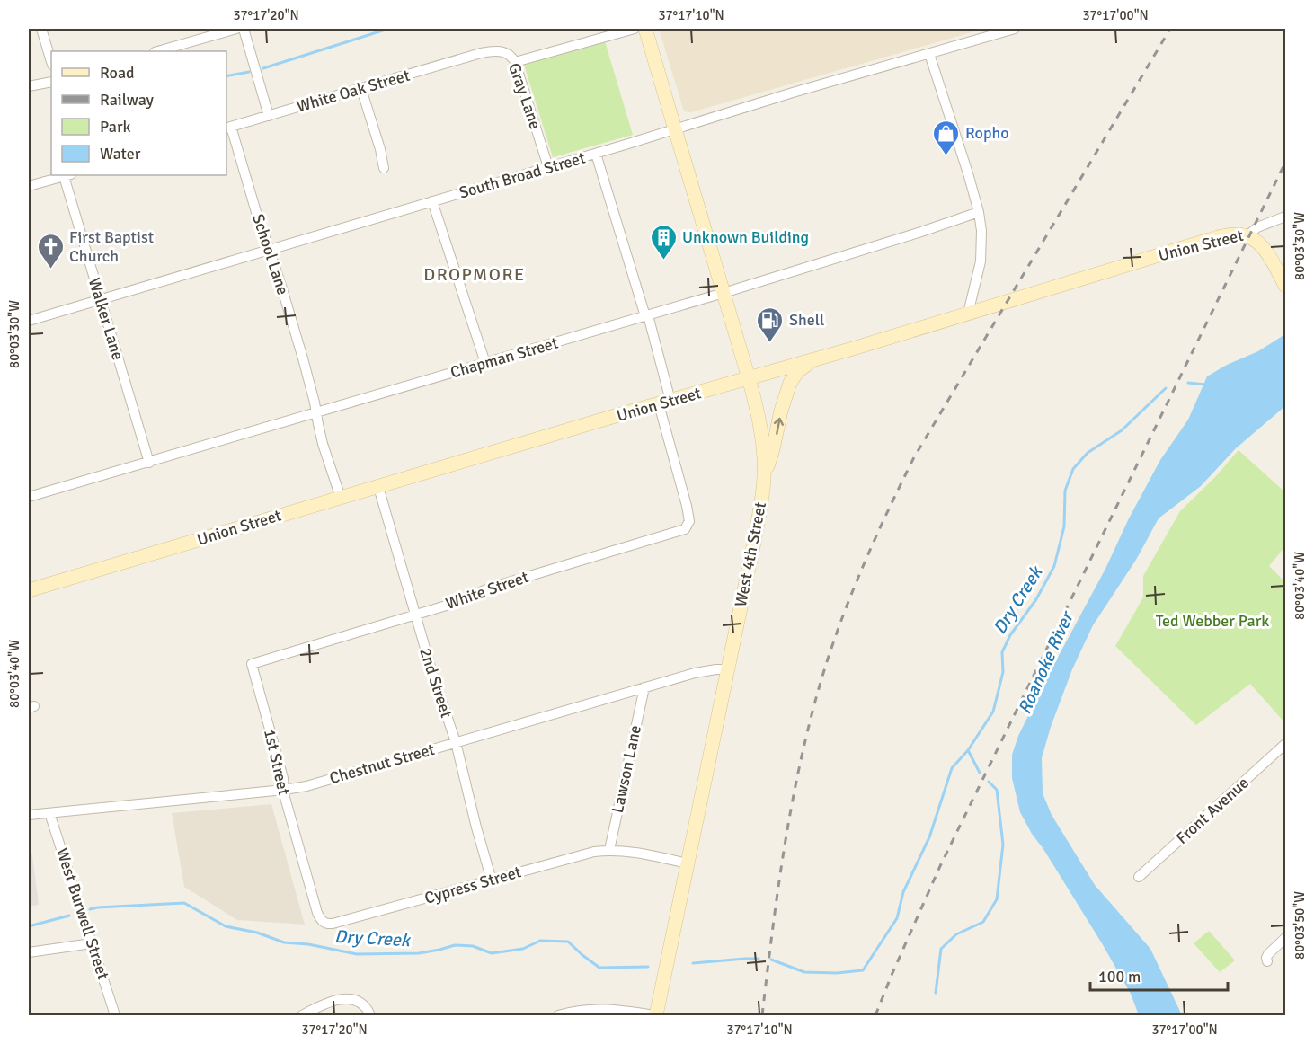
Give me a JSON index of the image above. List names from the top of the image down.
{
  "streets": {
    "street": [
      "White Oak Street",
      "Gray Lane",
      "South Broad Street",
      "Union Street",
      "School Lane",
      "Walker Lane",
      "Chapman Street",
      "West 4th Street",
      "White Street",
      "2nd Street",
      "1st Street",
      "Chestnut Street",
      "Lawson Lane",
      "Front Avenue",
      "Cypress Street",
      "West Burwell Street"
    ]
  },
  "crossings": [
    ["White Oak Street", "Gray Lane"],
    ["White Oak Street", "School Lane"],
    ["Gray Lane", "South Broad Street"],
    ["South Broad Street", "School Lane"],
    ["South Broad Street", "Walker Lane"],
    ["South Broad Street", "West 4th Street"],
    ["South Broad Street", "White Street"],
    ["Union Street", "School Lane"],
    ["Union Street", "West 4th Street"],
    ["Union Street", "White Street"],
    ["Union Street", "2nd Street"],
    ["School Lane", "Chapman Street"],
    ["Walker Lane", "Chapman Street"],
    ["Chapman Street", "West 4th Street"],
    ["Chapman Street", "White Street"],
    ["West 4th Street", "Chestnut Street"],
    ["West 4th Street", "Cypress Street"],
    ["White Street", "2nd Street"],
    ["White Street", "1st Street"],
    ["2nd Street", "Chestnut Street"],
    ["2nd Street", "Cypress Street"],
    ["1st Street", "Chestnut Street"],
    ["1st Street", "Cypress Street"],
    ["Chestnut Street", "Lawson Lane"],
    ["Chestnut Street", "West Burwell Street"],
    ["Lawson Lane", "Cypress Street"]
  ],
  "districts": ["DROPMORE"],
  "water": ["Dry Creek", "Roanoke River"],
  "parks": ["Ted Webber Park"],
  "places": {
    "shop": ["Ropho"],
    "building": ["Unknown Building"],
    "church": ["First Baptist Church"],
    "fuel station": ["Shell"]
  },
  "legend": [
    "Road",
    "Railway",
    "Park",
    "Water"
  ],
  "scale_bar": "100 m",
  "coordinates": [
    "37°17'20\"N",
    "37°17'10\"N",
    "37°17'00\"N",
    "80°03'30\"W",
    "80°03'40\"W",
    "80°03'50\"W"
  ]
}
